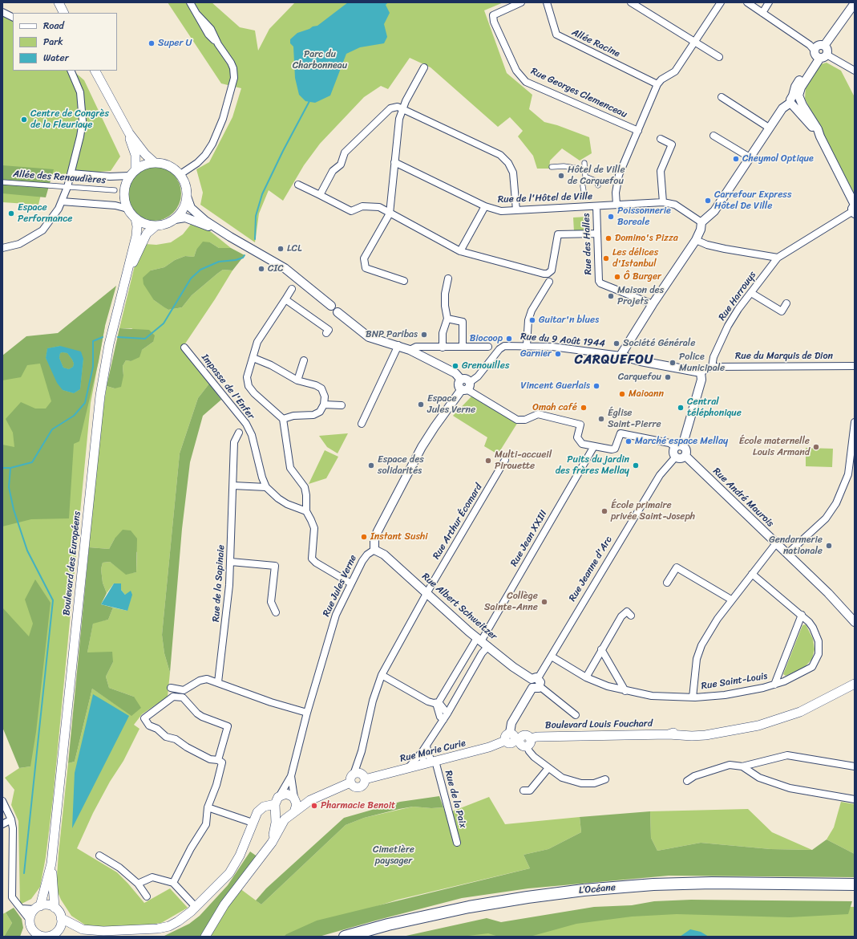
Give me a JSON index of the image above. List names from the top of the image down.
{
  "streets": {
    "highway": ["L’Océane"],
    "main road": ["Boulevard des Européens", "Boulevard Louis Fouchard", "Rue Marie Curie"],
    "street": [
      "Allée Racine",
      "Rue Georges Clemenceau",
      "Allée des Renaudières",
      "Rue de l'Hôtel de Ville",
      "Rue des Halles",
      "Rue Harrouys",
      "Rue du 9 Août 1944",
      "Rue du Marquis de Dion",
      "Impasse de l'Enfer",
      "Rue André Maurois",
      "Rue Arthur Écomard",
      "Rue Jean XXIII",
      "Rue Jeanne d'Arc",
      "Rue de la Sapinaie",
      "Rue Jules Verne",
      "Rue Albert Schweitzer",
      "Rue Saint-Louis",
      "Rue de la Paix"
    ]
  },
  "crossings": [
    ["Rue de l'Hôtel de Ville", "Rue des Halles"],
    ["Rue Harrouys", "Rue du Marquis de Dion"],
    ["Rue André Maurois", "Rue Jeanne d'Arc"],
    ["Rue Arthur Écomard", "Rue Albert Schweitzer"],
    ["Rue Arthur Écomard", "Rue Marie Curie"],
    ["Rue Jean XXIII", "Rue Albert Schweitzer"],
    ["Rue Jeanne d'Arc", "Rue Albert Schweitzer"],
    ["Rue Jeanne d'Arc", "Rue Saint-Louis"],
    ["Rue Jules Verne", "Rue Albert Schweitzer"],
    ["Boulevard Louis Fouchard", "Rue Marie Curie"],
    ["Rue Marie Curie", "Rue de la Paix"]
  ],
  "districts": ["CARQUEFOU"],
  "parks": ["Parc du Charbonneau", "Cimetière paysager"],
  "places": [
    "Super U",
    "Centre de Congrès de la Fleuriaye",
    "Cheymol Optique",
    "Hôtel de Ville de Carquefou",
    "Carrefour Express Hôtel De Ville",
    "Espace Performance",
    "Poissonnerie Boreale",
    "Domino's Pizza",
    "LCL",
    "Les délices d'Istanbul",
    "CIC",
    "Ô Burger",
    "Maison des Projets",
    "Guitar'n blues",
    "BNP Paribas",
    "Biocoop",
    "Société Générale",
    "Garnier",
    "Police Municipale",
    "Grenouilles",
    "Carquefou",
    "Vincent Guerlais",
    "Maioann",
    "Espace Jules Verne",
    "Omah café",
    "Central téléphonique",
    "Église Saint-Pierre",
    "Marché espace Mellay",
    "École maternelle Louis Armand",
    "Multi-accueil Pirouette",
    "Espace des solidarités",
    "Puits du jardin des frères Mellay",
    "École primaire privée Saint-Joseph",
    "Instant Sushi",
    "Gendarmerie nationale",
    "Collège Sainte-Anne",
    "Pharmacie Benoit"
  ],
  "legend": ["Road", "Park", "Water"]
}
